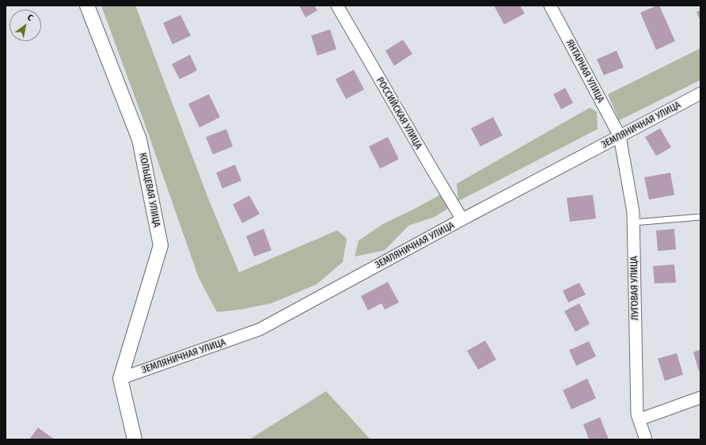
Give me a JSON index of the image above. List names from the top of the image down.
{
  "streets": {
    "street": [
      "ЯНТАРНАЯ УЛИЦА",
      "РОССИЙСКАЯ УЛИЦА",
      "ЗЕМЛЯНИЧНАЯ УЛИЦА",
      "КОЛЬЦЕВАЯ УЛИЦА",
      "ЛУГОВАЯ УЛИЦА"
    ]
  },
  "crossings": [
    ["ЯНТАРНАЯ УЛИЦА", "ЗЕМЛЯНИЧНАЯ УЛИЦА"],
    ["ЯНТАРНАЯ УЛИЦА", "ЛУГОВАЯ УЛИЦА"],
    ["РОССИЙСКАЯ УЛИЦА", "ЗЕМЛЯНИЧНАЯ УЛИЦА"],
    ["ЗЕМЛЯНИЧНАЯ УЛИЦА", "КОЛЬЦЕВАЯ УЛИЦА"],
    ["ЗЕМЛЯНИЧНАЯ УЛИЦА", "ЛУГОВАЯ УЛИЦА"]
  ],
  "north": "top right"
}
